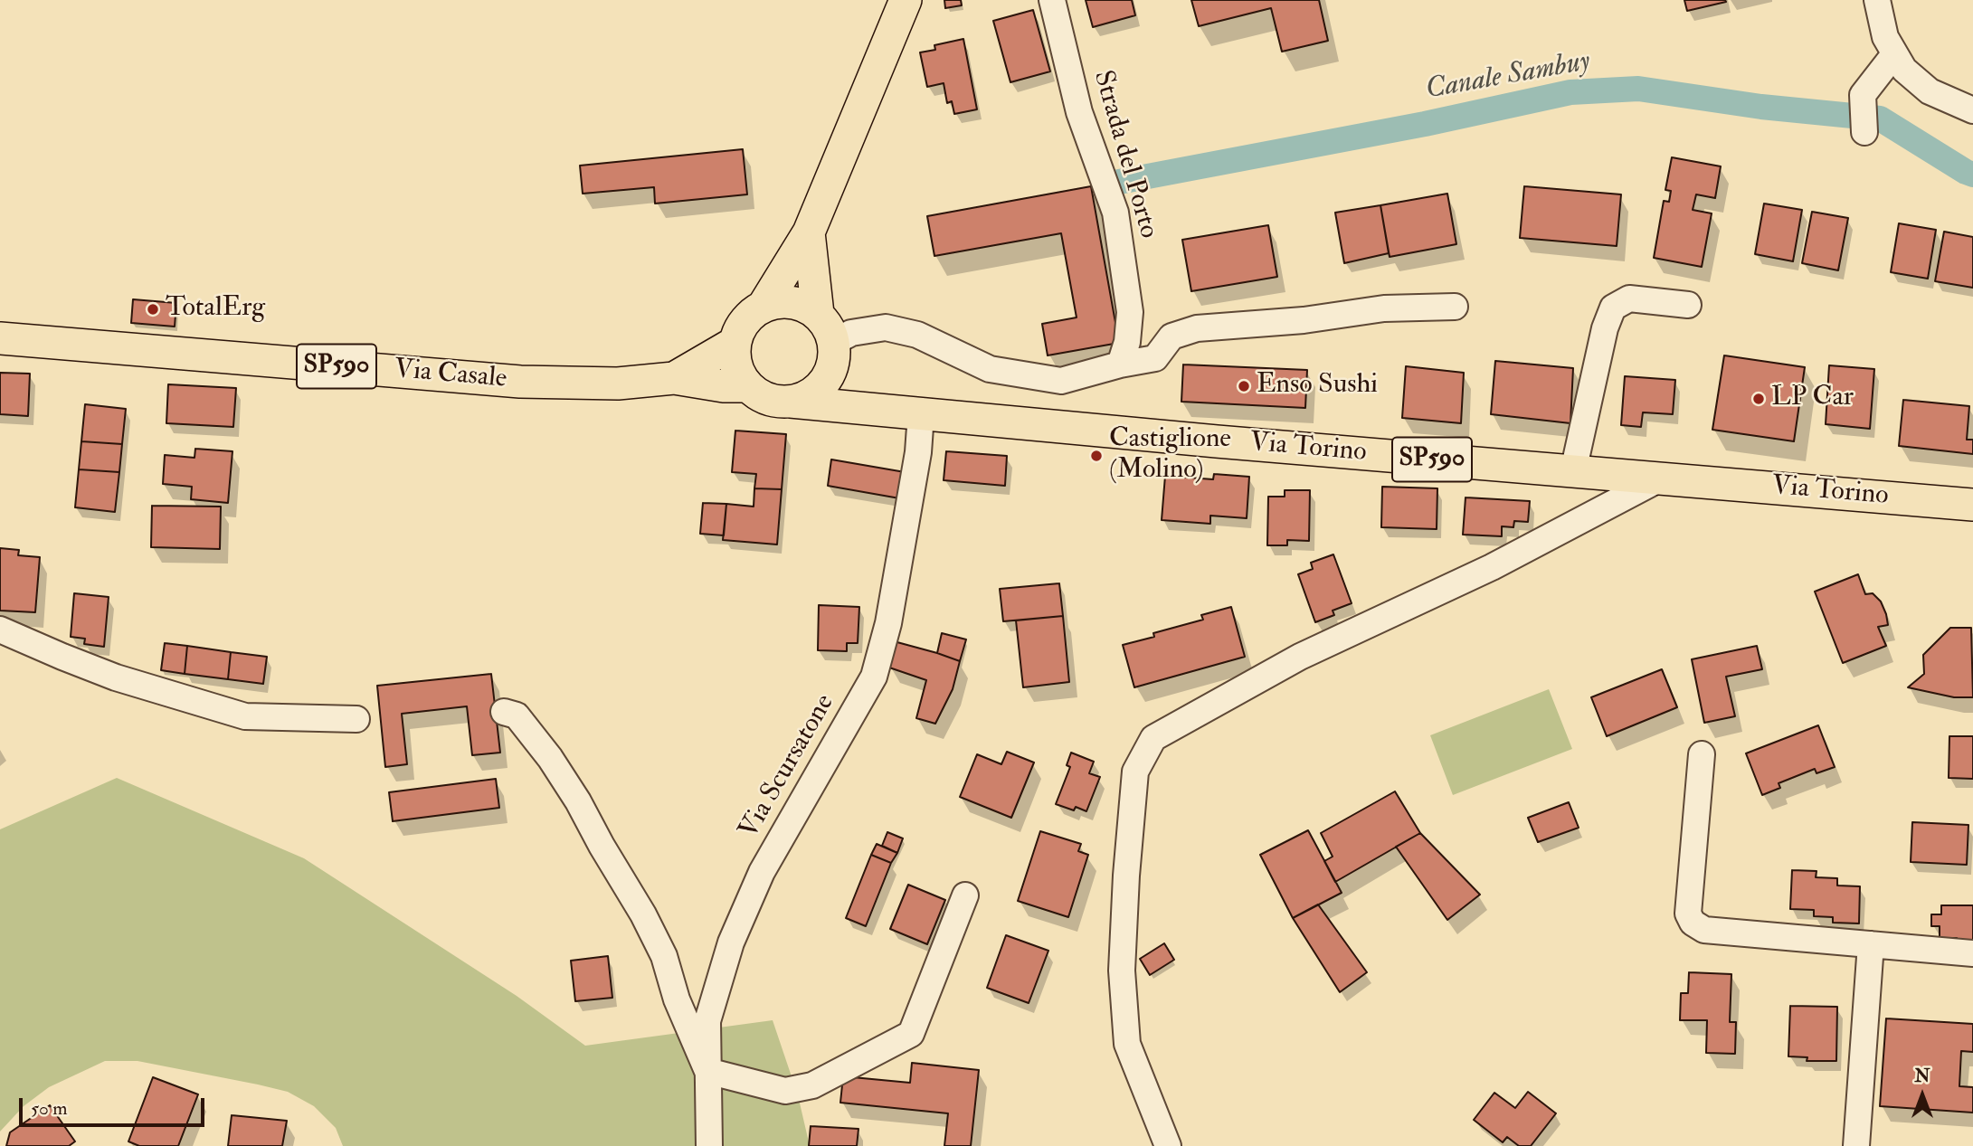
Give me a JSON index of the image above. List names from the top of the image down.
{
  "streets": {
    "main road": ["SP590", "Via Casale", "Via Torino"],
    "street": ["Strada del Porto", "Via Scursatone"]
  },
  "crossings": [
    ["SP590", "Via Casale"],
    ["SP590", "Via Torino"],
    ["SP590", "Via Scursatone"],
    ["Via Torino", "Via Scursatone"]
  ],
  "water": ["Canale Sambuy"],
  "places": [
    "TotalErg",
    "Enso Sushi",
    "LP Car",
    "Castiglione (Molino)"
  ],
  "scale_bar": "50 m",
  "north": "top"
}
